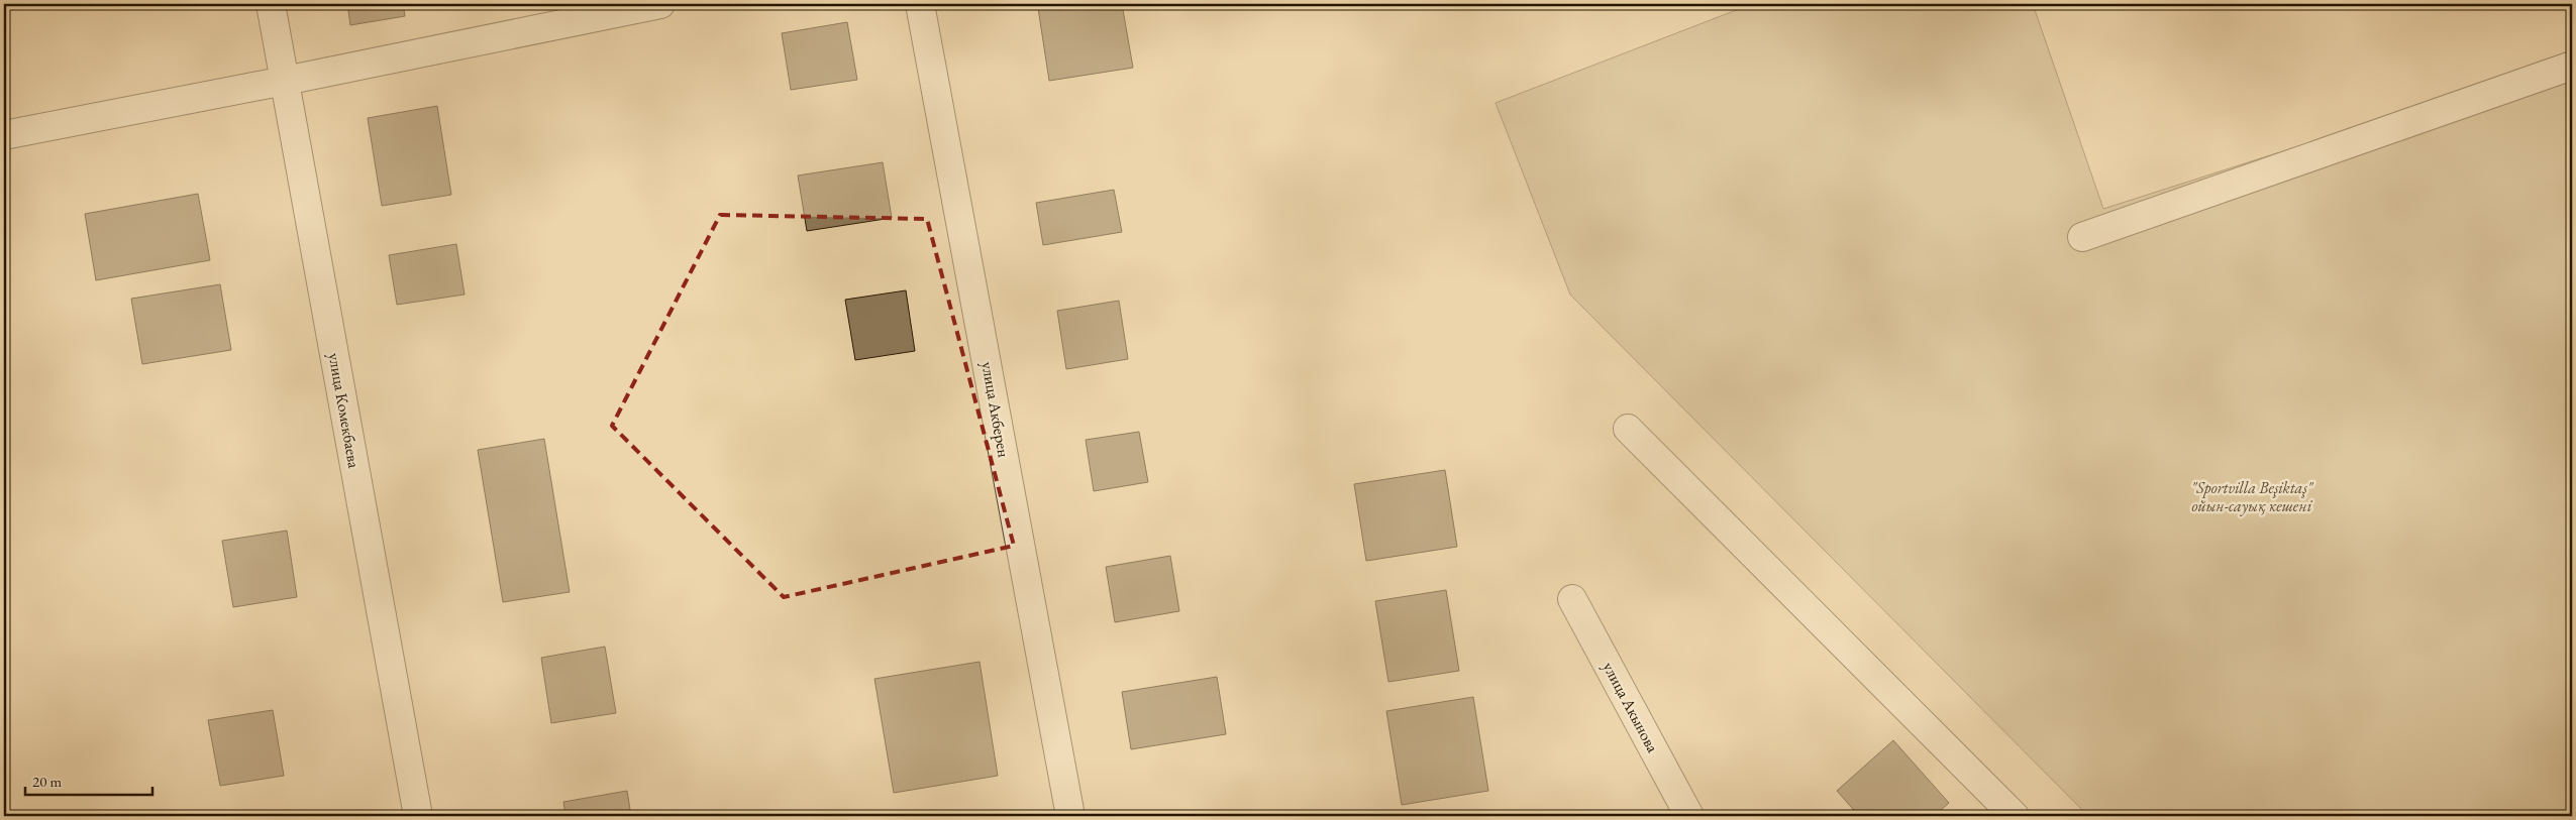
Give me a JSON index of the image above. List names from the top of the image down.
{
  "streets": {
    "street": ["улица Акберен", "улица Комекбаева", "улица Акынова"]
  },
  "parks": ["\"Sportvilla Beşiktaş\" ойын-сауық кешені"],
  "scale_bar": "20 m"
}
